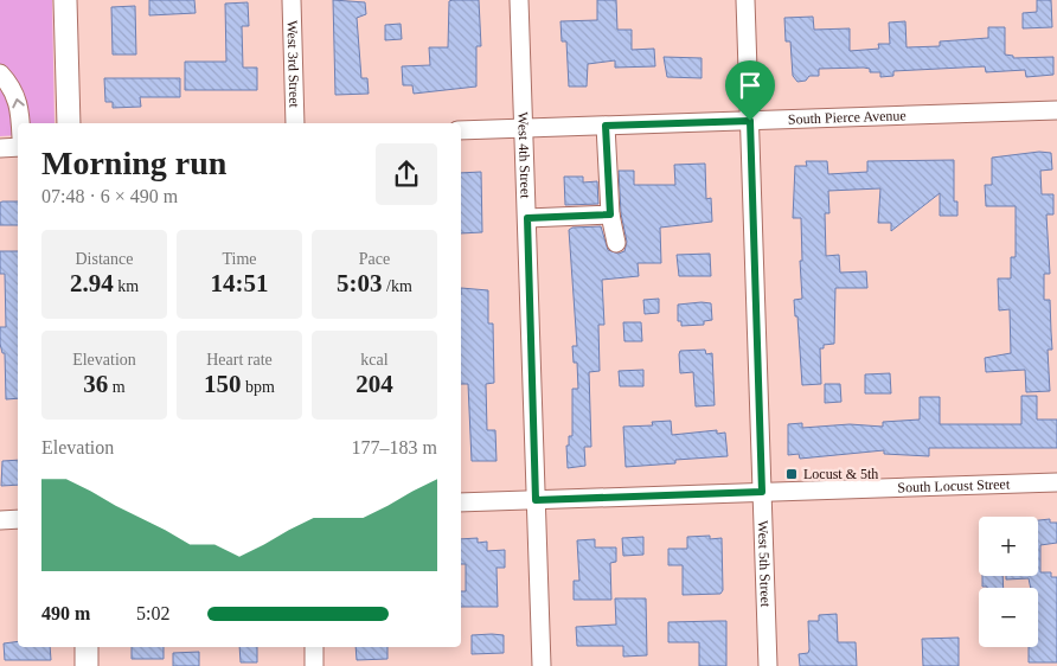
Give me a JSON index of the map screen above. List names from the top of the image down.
{
  "streets": {
    "street": [
      "West 3rd Street",
      "South Pierce Avenue",
      "West 4th Street",
      "South Locust Street",
      "West 5th Street"
    ]
  },
  "crossings": [
    ["South Pierce Avenue", "West 4th Street"],
    ["South Pierce Avenue", "West 5th Street"],
    ["West 4th Street", "South Locust Street"],
    ["South Locust Street", "West 5th Street"]
  ],
  "places": {
    "transit": ["Locust & 5th"]
  },
  "page": {
    "heading": ["Morning run", "07:48 · 6 × 490 m"],
    "stats": [
      ["Distance", "2.94 km"],
      ["Time", "14:51"],
      ["Pace", "5:03 /km"],
      ["Elevation", "36 m"],
      ["Heart rate", "150 bpm"],
      ["kcal", "204"]
    ],
    "chart": ["Elevation", "177–183 m"],
    "map_buttons": ["+", "−"],
    "list": [
      {
        "name": "490 m",
        "note": "5:02"
      }
    ]
  }
}
